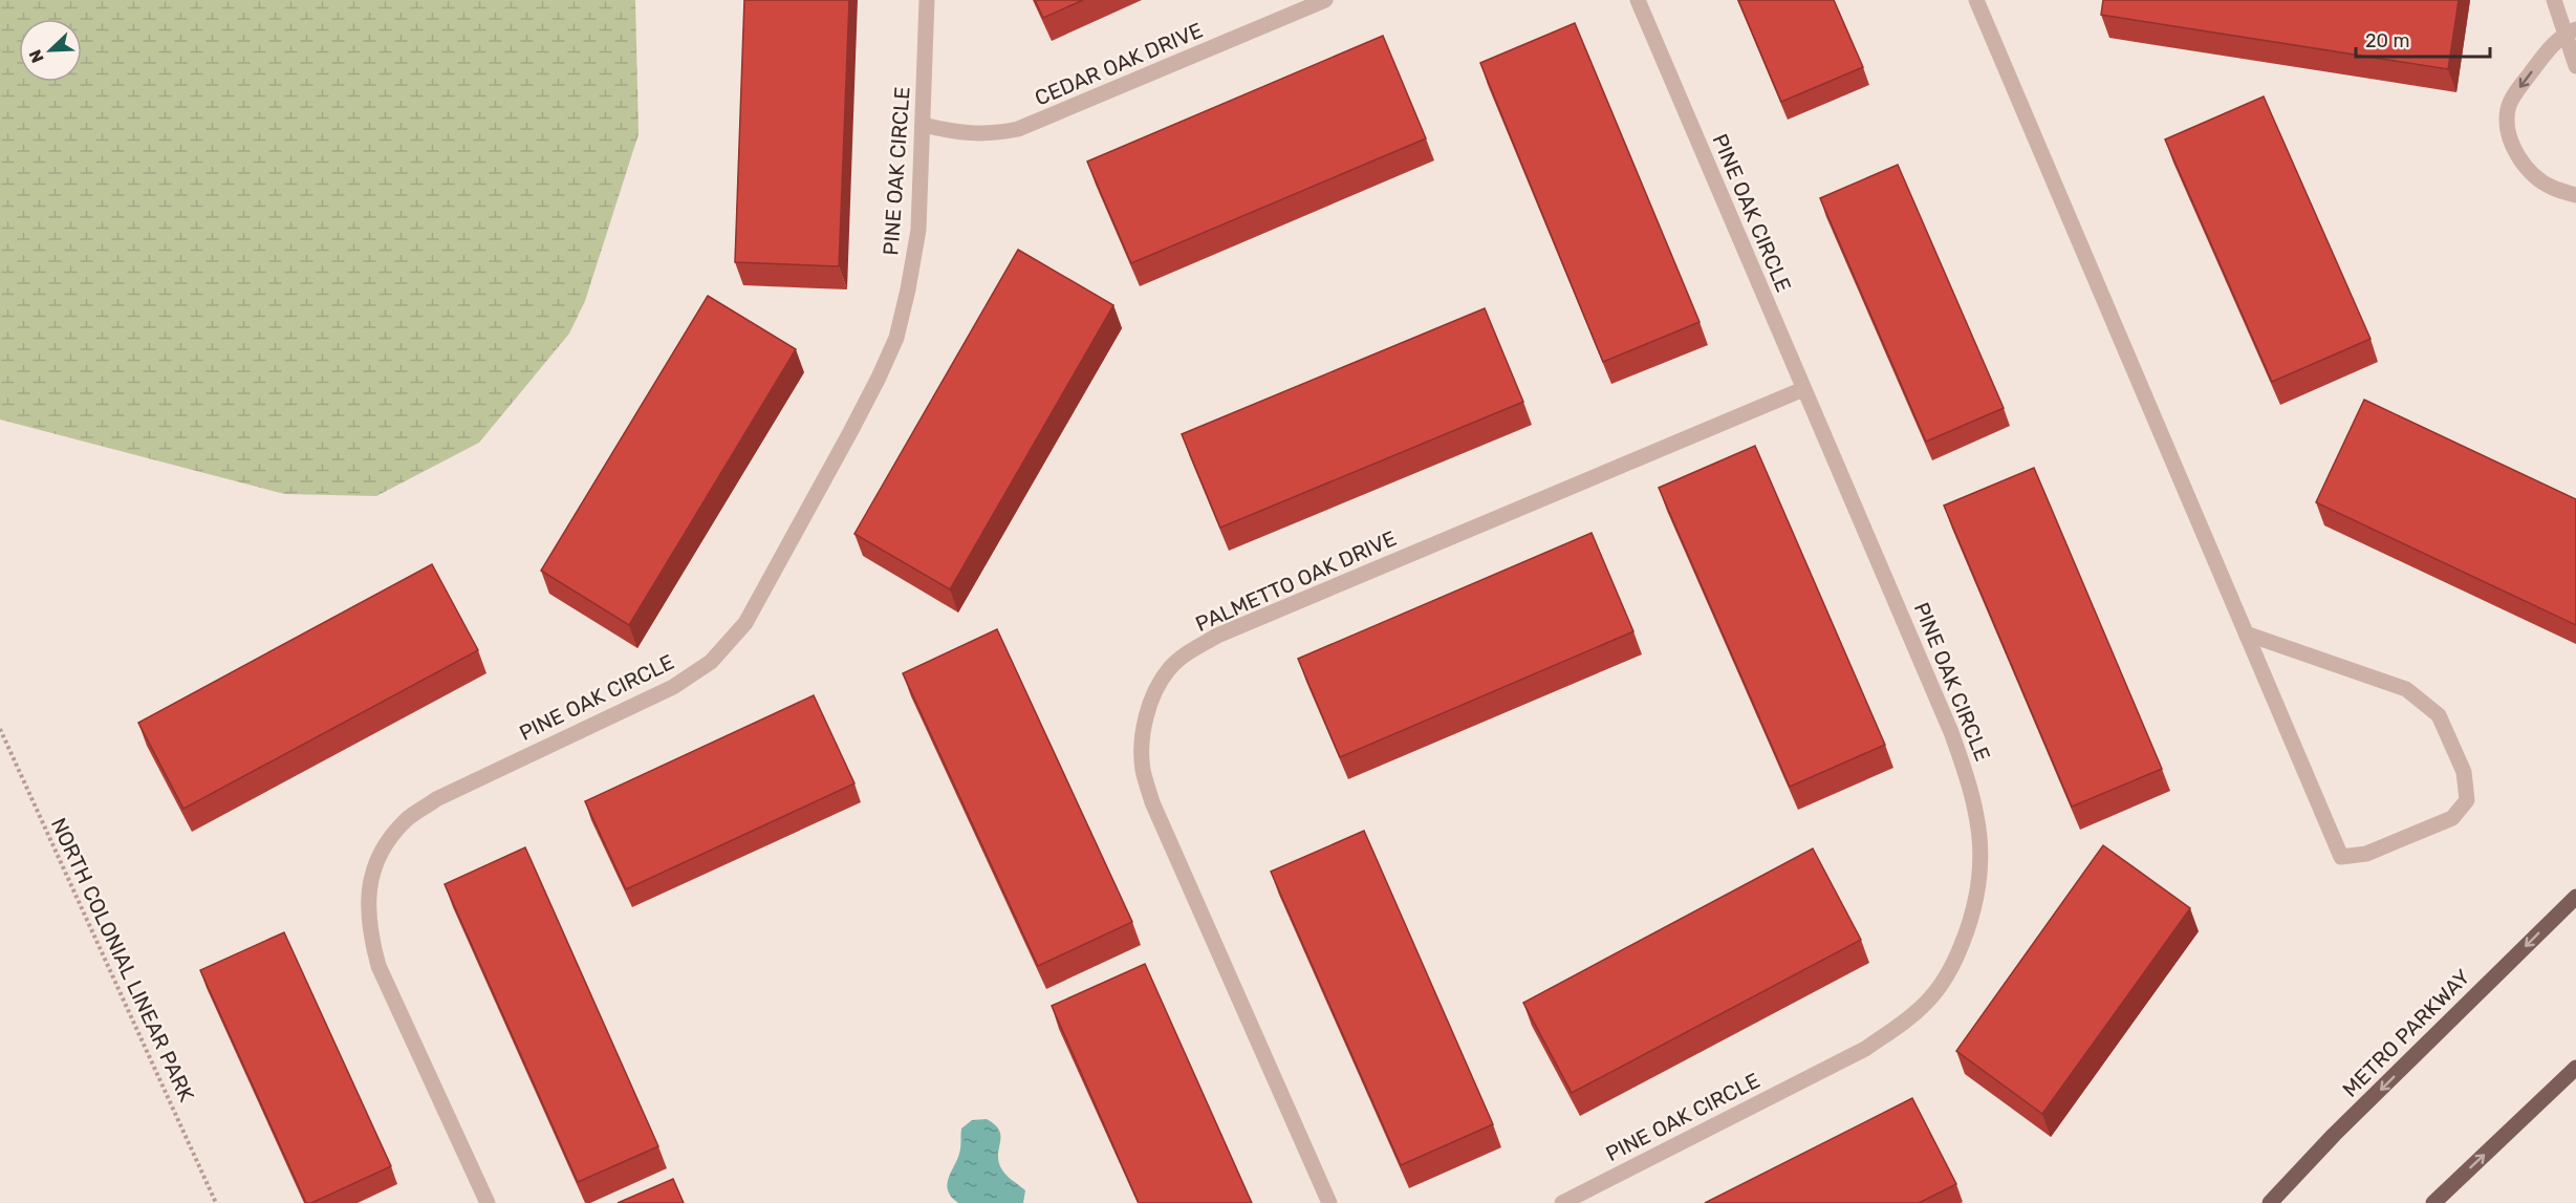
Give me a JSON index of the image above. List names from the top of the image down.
{
  "streets": {
    "main road": ["METRO PARKWAY"],
    "street": ["CEDAR OAK DRIVE", "PINE OAK CIRCLE", "PALMETTO OAK DRIVE"],
    "path": ["NORTH COLONIAL LINEAR PARK"]
  },
  "crossings": [
    ["CEDAR OAK DRIVE", "PINE OAK CIRCLE"],
    ["PINE OAK CIRCLE", "PALMETTO OAK DRIVE"]
  ],
  "scale_bar": "20 m",
  "north": "bottom left"
}
